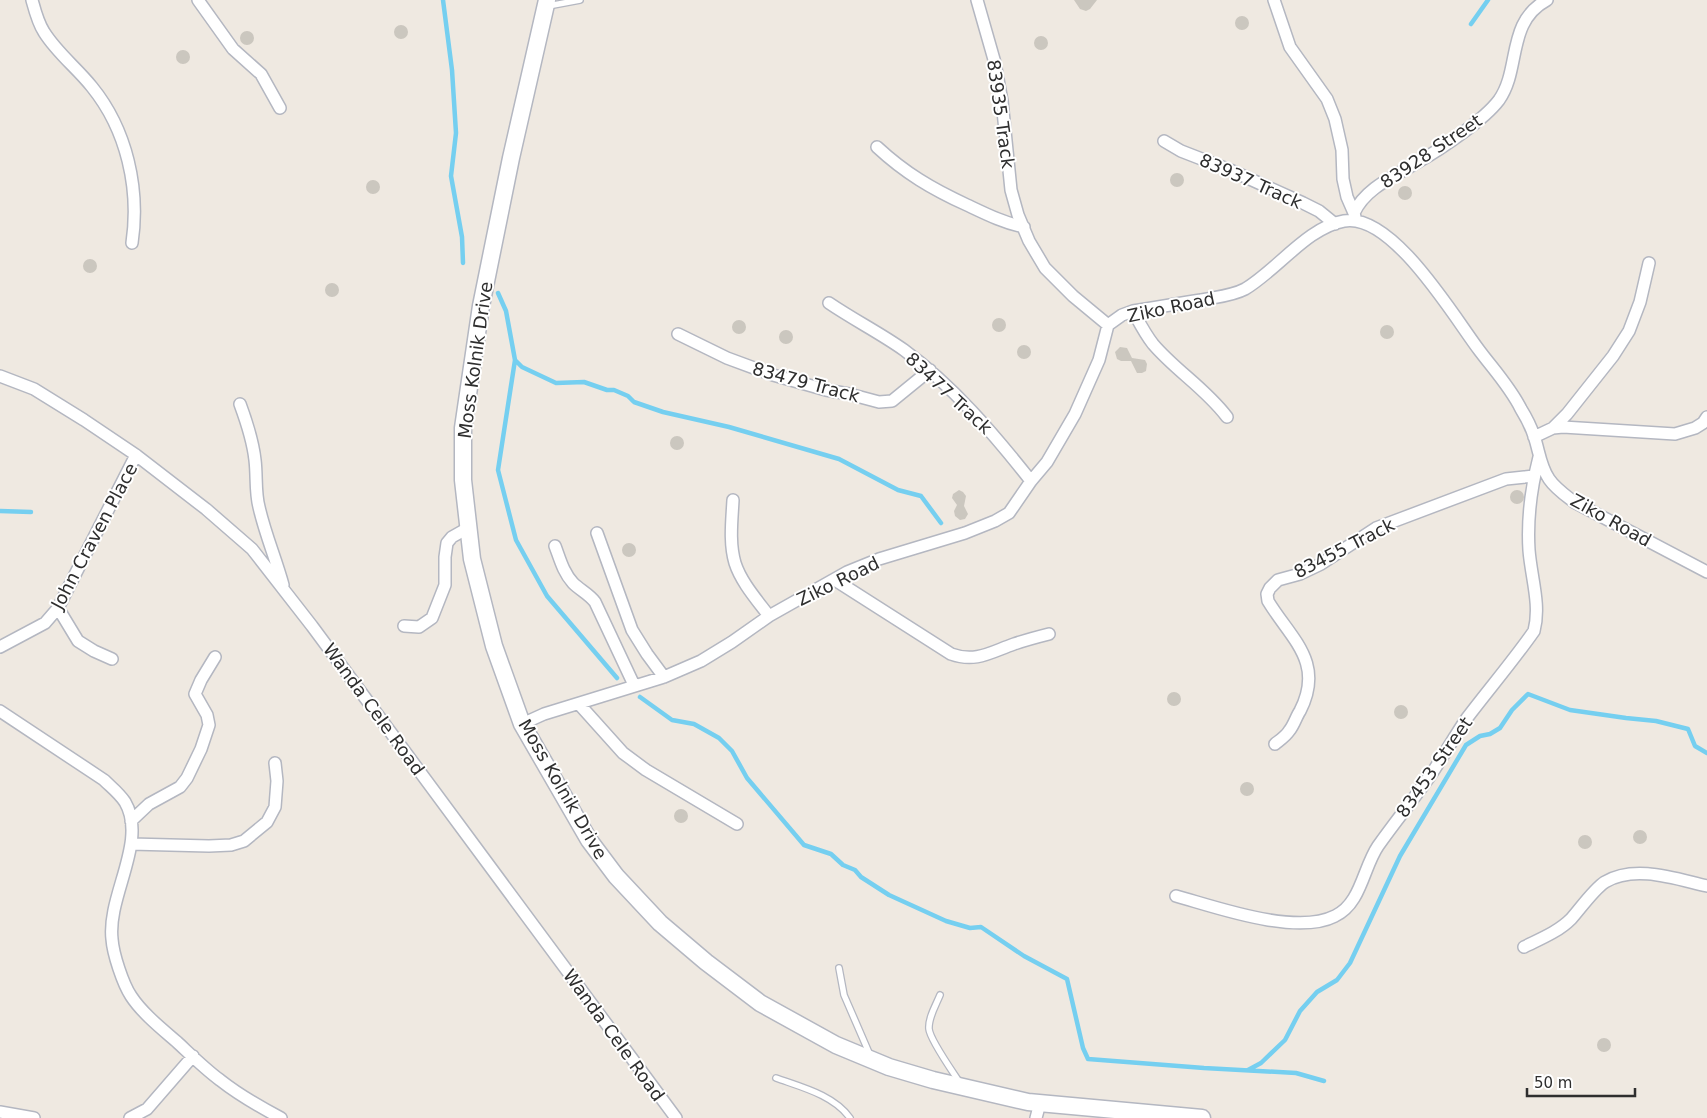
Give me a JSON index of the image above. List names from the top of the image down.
{
  "streets": {
    "main road": ["Moss Kolnik Drive"],
    "street": [
      "83935 Track",
      "83928 Street",
      "83937 Track",
      "Ziko Road",
      "83479 Track",
      "83477 Track",
      "John Craven Place",
      "83455 Track",
      "Wanda Cele Road",
      "83453 Street"
    ]
  },
  "crossings": [
    ["83935 Track", "Ziko Road"],
    ["83928 Street", "Ziko Road"],
    ["83937 Track", "Ziko Road"],
    ["Ziko Road", "Moss Kolnik Drive"],
    ["Ziko Road", "83477 Track"],
    ["Ziko Road", "83453 Street"],
    ["83479 Track", "83477 Track"],
    ["John Craven Place", "Wanda Cele Road"],
    ["83455 Track", "83453 Street"]
  ],
  "scale_bar": "50 m"
}
